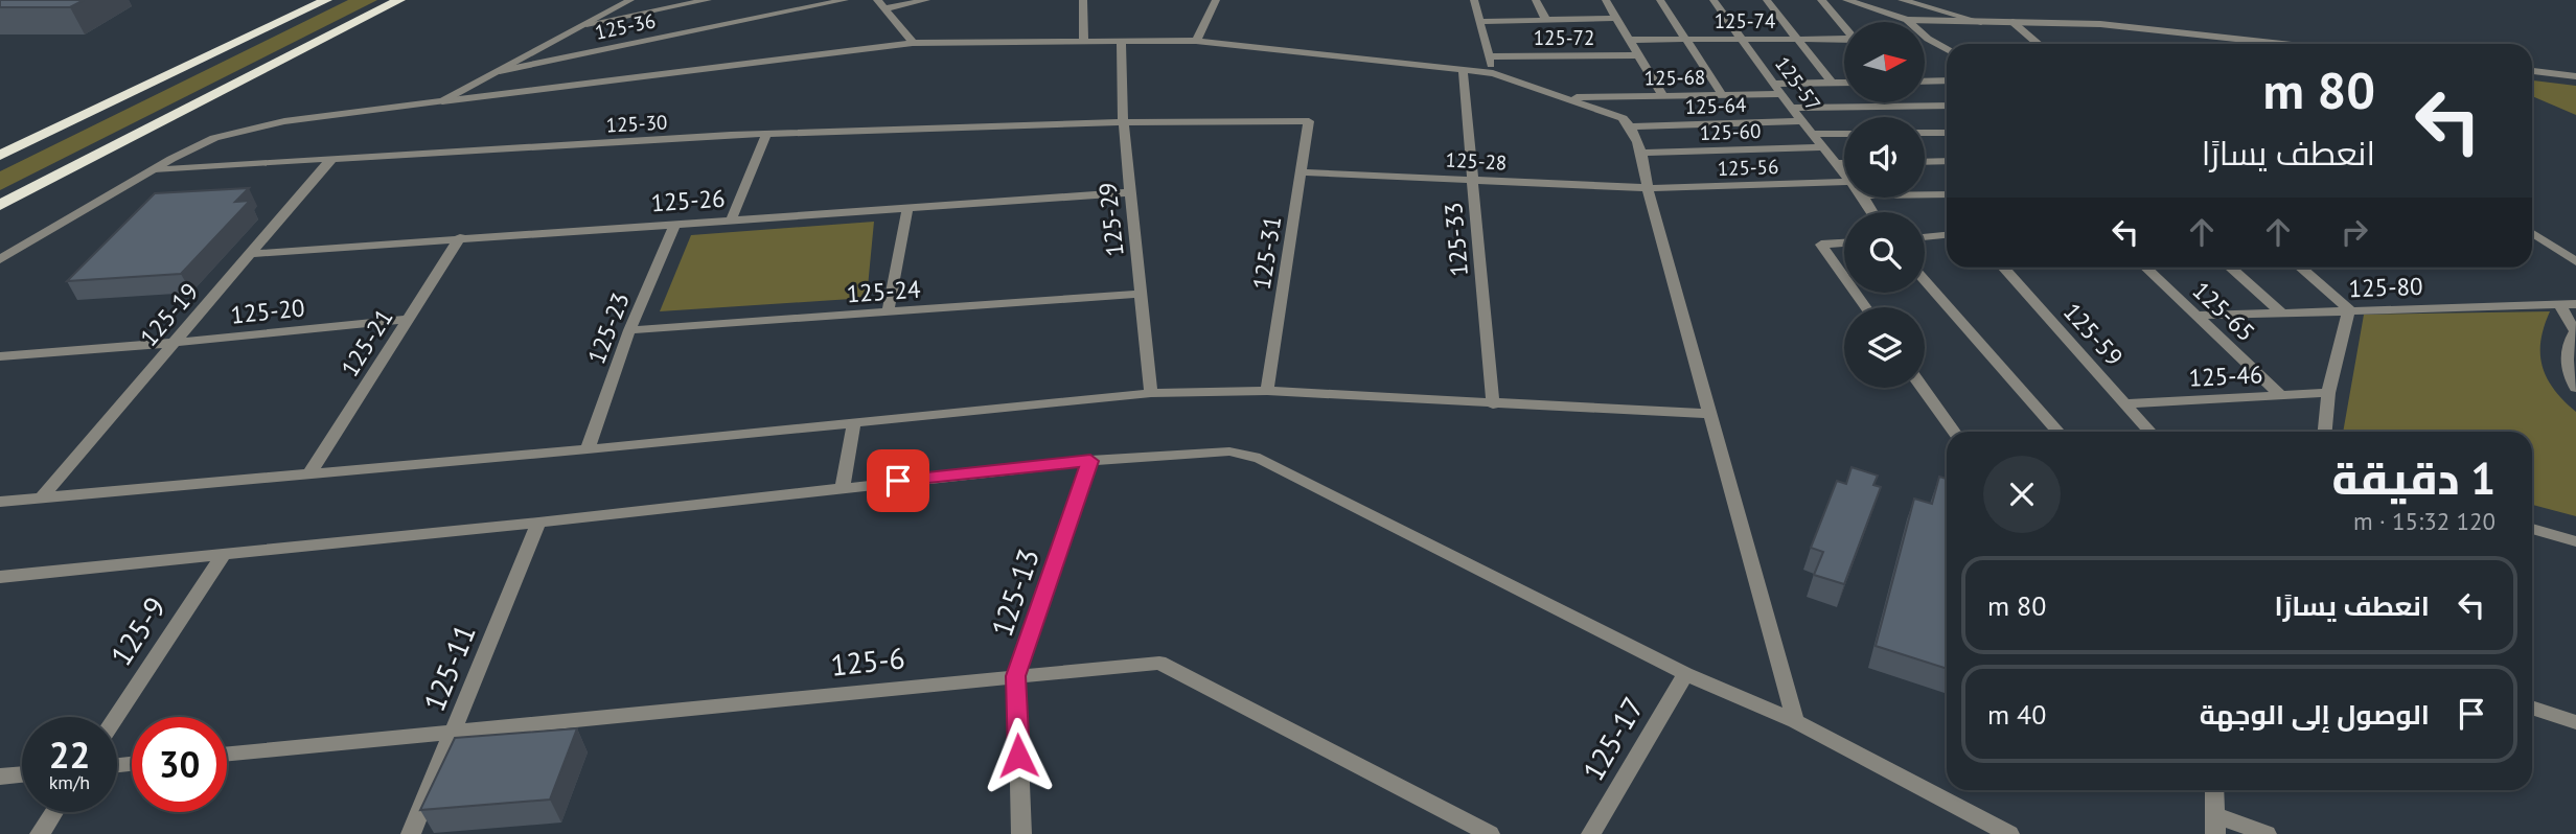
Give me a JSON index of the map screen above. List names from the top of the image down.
{
  "streets": {
    "street": [
      "125-74",
      "125-36",
      "125-72",
      "125-68",
      "125-57",
      "125-64",
      "125-30",
      "125-60",
      "125-28",
      "125-56",
      "125-26",
      "125-29",
      "125-33",
      "125-31",
      "125-80",
      "125-24",
      "125-20",
      "125-65",
      "125-19",
      "125-23",
      "125-59",
      "125-21",
      "125-46",
      "125-13",
      "125-9",
      "125-6",
      "125-11",
      "125-17"
    ]
  },
  "crossings": [
    ["125-74", "125-57"],
    ["125-68", "125-57"],
    ["125-57", "125-64"],
    ["125-57", "125-60"],
    ["125-30", "125-29"],
    ["125-30", "125-31"],
    ["125-30", "125-19"],
    ["125-28", "125-56"],
    ["125-28", "125-33"],
    ["125-28", "125-31"],
    ["125-26", "125-29"],
    ["125-26", "125-19"],
    ["125-26", "125-23"],
    ["125-26", "125-21"],
    ["125-29", "125-24"],
    ["125-80", "125-65"],
    ["125-24", "125-23"],
    ["125-20", "125-19"],
    ["125-20", "125-21"],
    ["125-65", "125-46"],
    ["125-59", "125-46"],
    ["125-13", "125-6"],
    ["125-6", "125-11"]
  ],
  "north": "right",
  "page": {
    "turn": ["80 m", "انعطف يسارًا"],
    "heading": ["1 دقيقة", "120 m · 15:32"],
    "list": [
      {
        "name": "انعطف يسارًا",
        "value": "80 m"
      },
      {
        "name": "الوصول إلى الوجهة",
        "value": "40 m"
      }
    ],
    "speed": "22 km/h",
    "limit": "30"
  }
}
